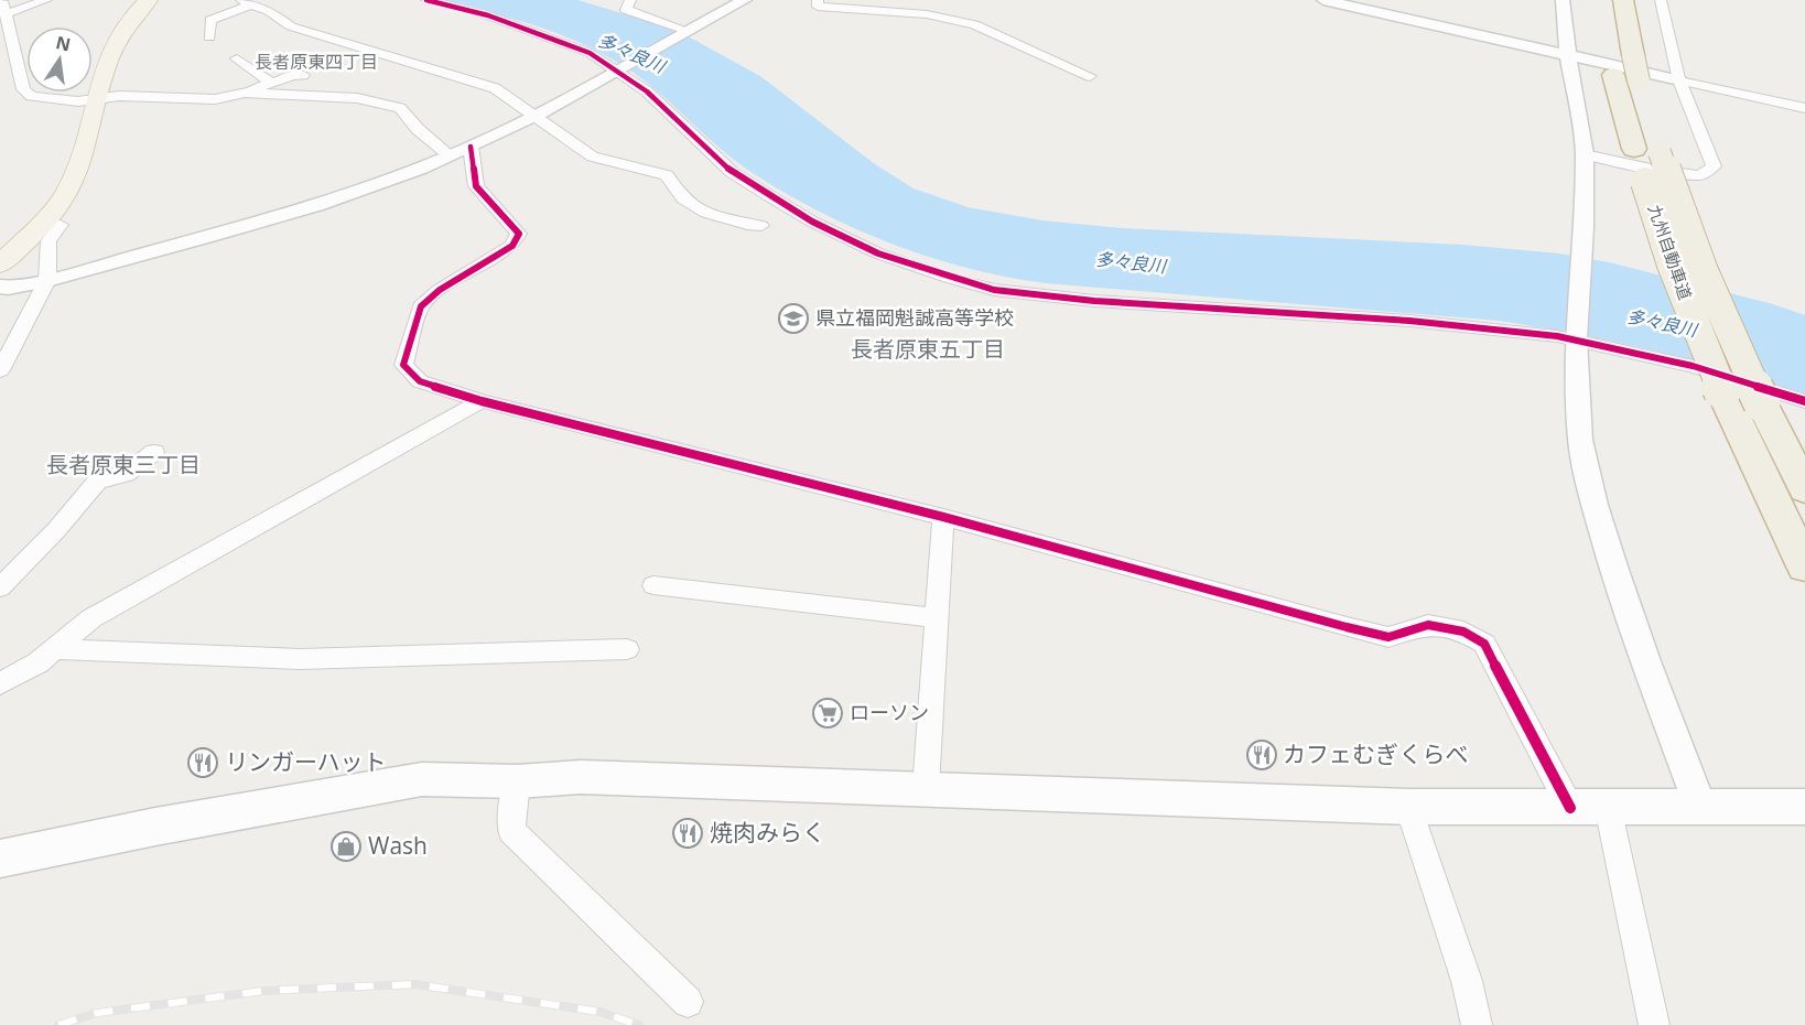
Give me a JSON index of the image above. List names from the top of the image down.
{
  "streets": {
    "highway": ["九州自動車道"]
  },
  "districts": ["長者原東四丁目", "長者原東五丁目", "長者原東三丁目"],
  "water": ["多々良川"],
  "places": {
    "school or university": ["県立福岡魁誠高等学校"],
    "supermarket": ["ローソン"],
    "restaurant": ["カフェむぎくらべ", "リンガーハット", "焼肉みらく"],
    "shop": ["Wash"]
  },
  "north": "top"
}
